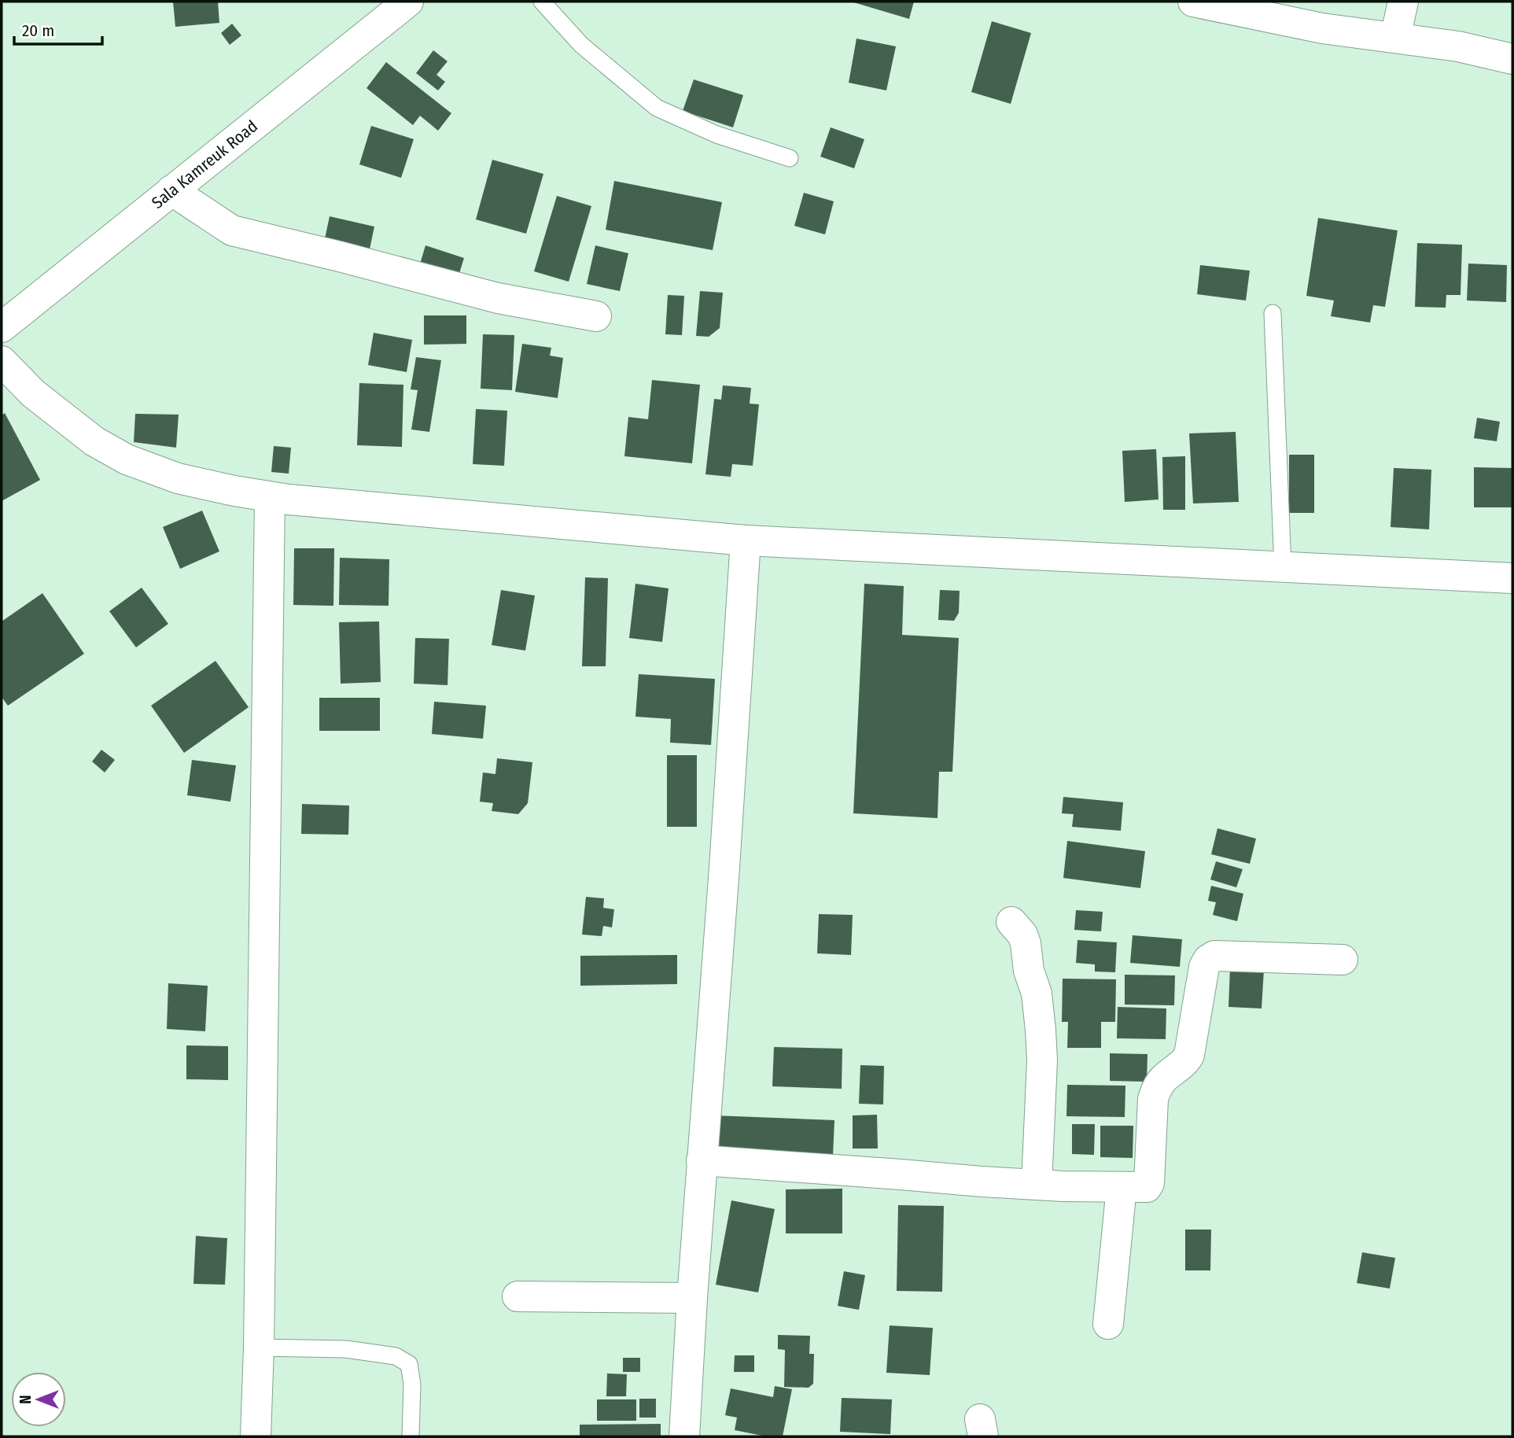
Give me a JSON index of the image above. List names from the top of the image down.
{
  "streets": {
    "street": ["Sala Kamreuk Road"]
  },
  "scale_bar": "20 m",
  "north": "left"
}
